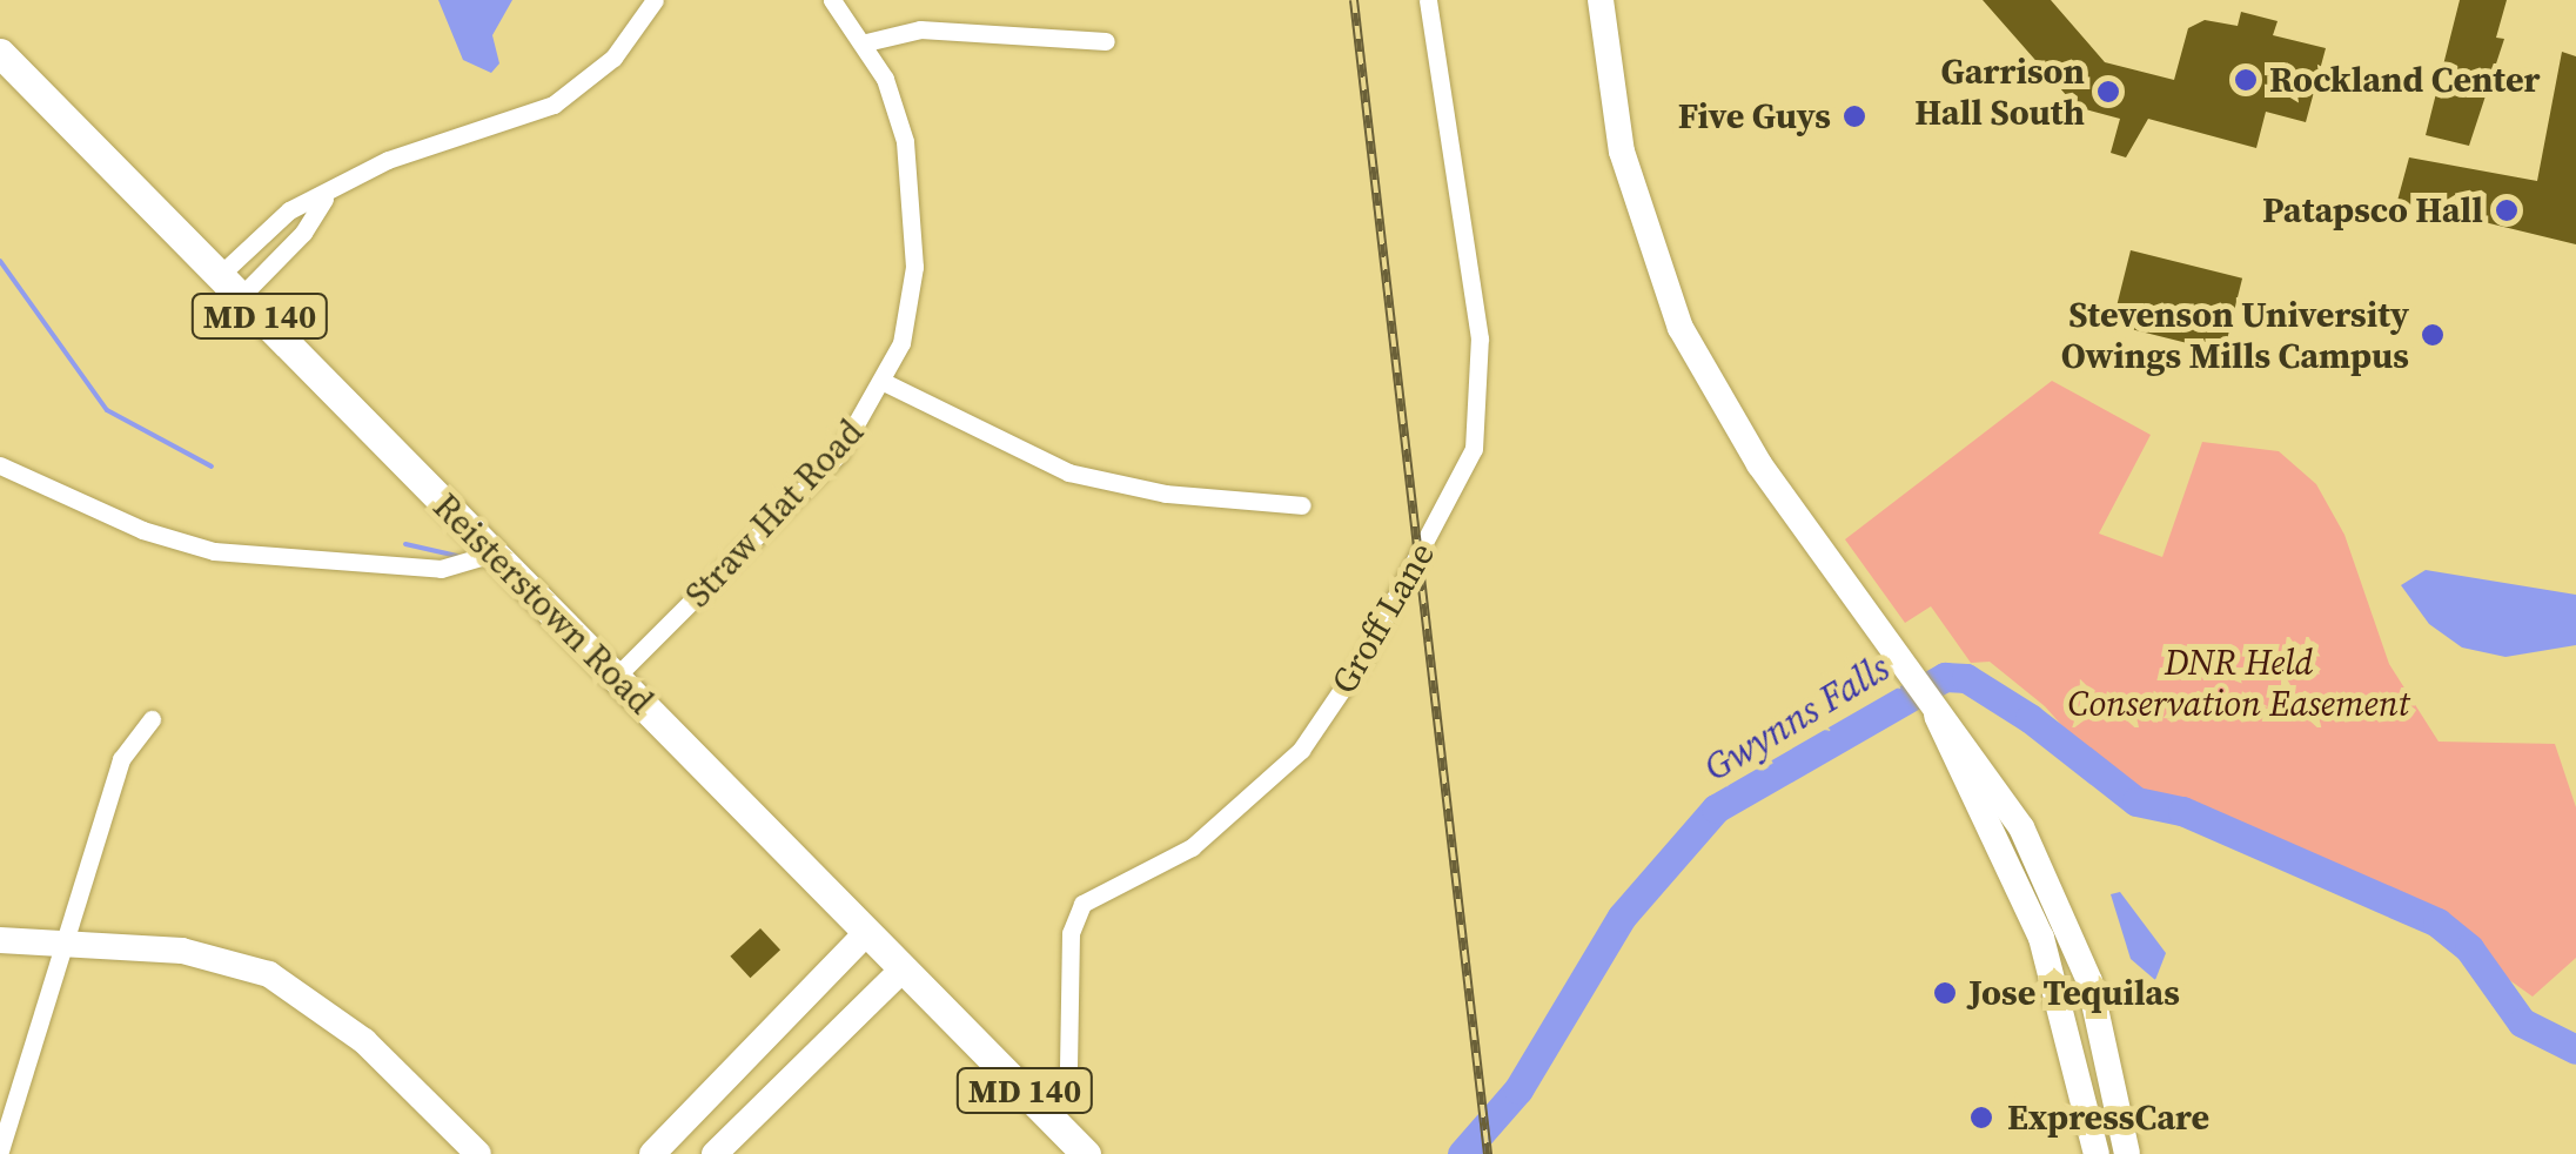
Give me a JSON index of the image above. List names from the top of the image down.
{
  "streets": {
    "main road": ["MD 140", "Reisterstown Road"],
    "street": ["Straw Hat Road", "Groff Lane"]
  },
  "crossings": [
    ["Straw Hat Road", "Reisterstown Road"],
    ["Reisterstown Road", "Groff Lane"]
  ],
  "water": ["Gwynns Falls"],
  "parks": ["DNR Held Conservation Easement"],
  "places": [
    "Rockland Center",
    "Garrison Hall South",
    "Five Guys",
    "Patapsco Hall",
    "Stevenson University Owings Mills Campus",
    "Jose Tequilas",
    "ExpressCare"
  ]
}
